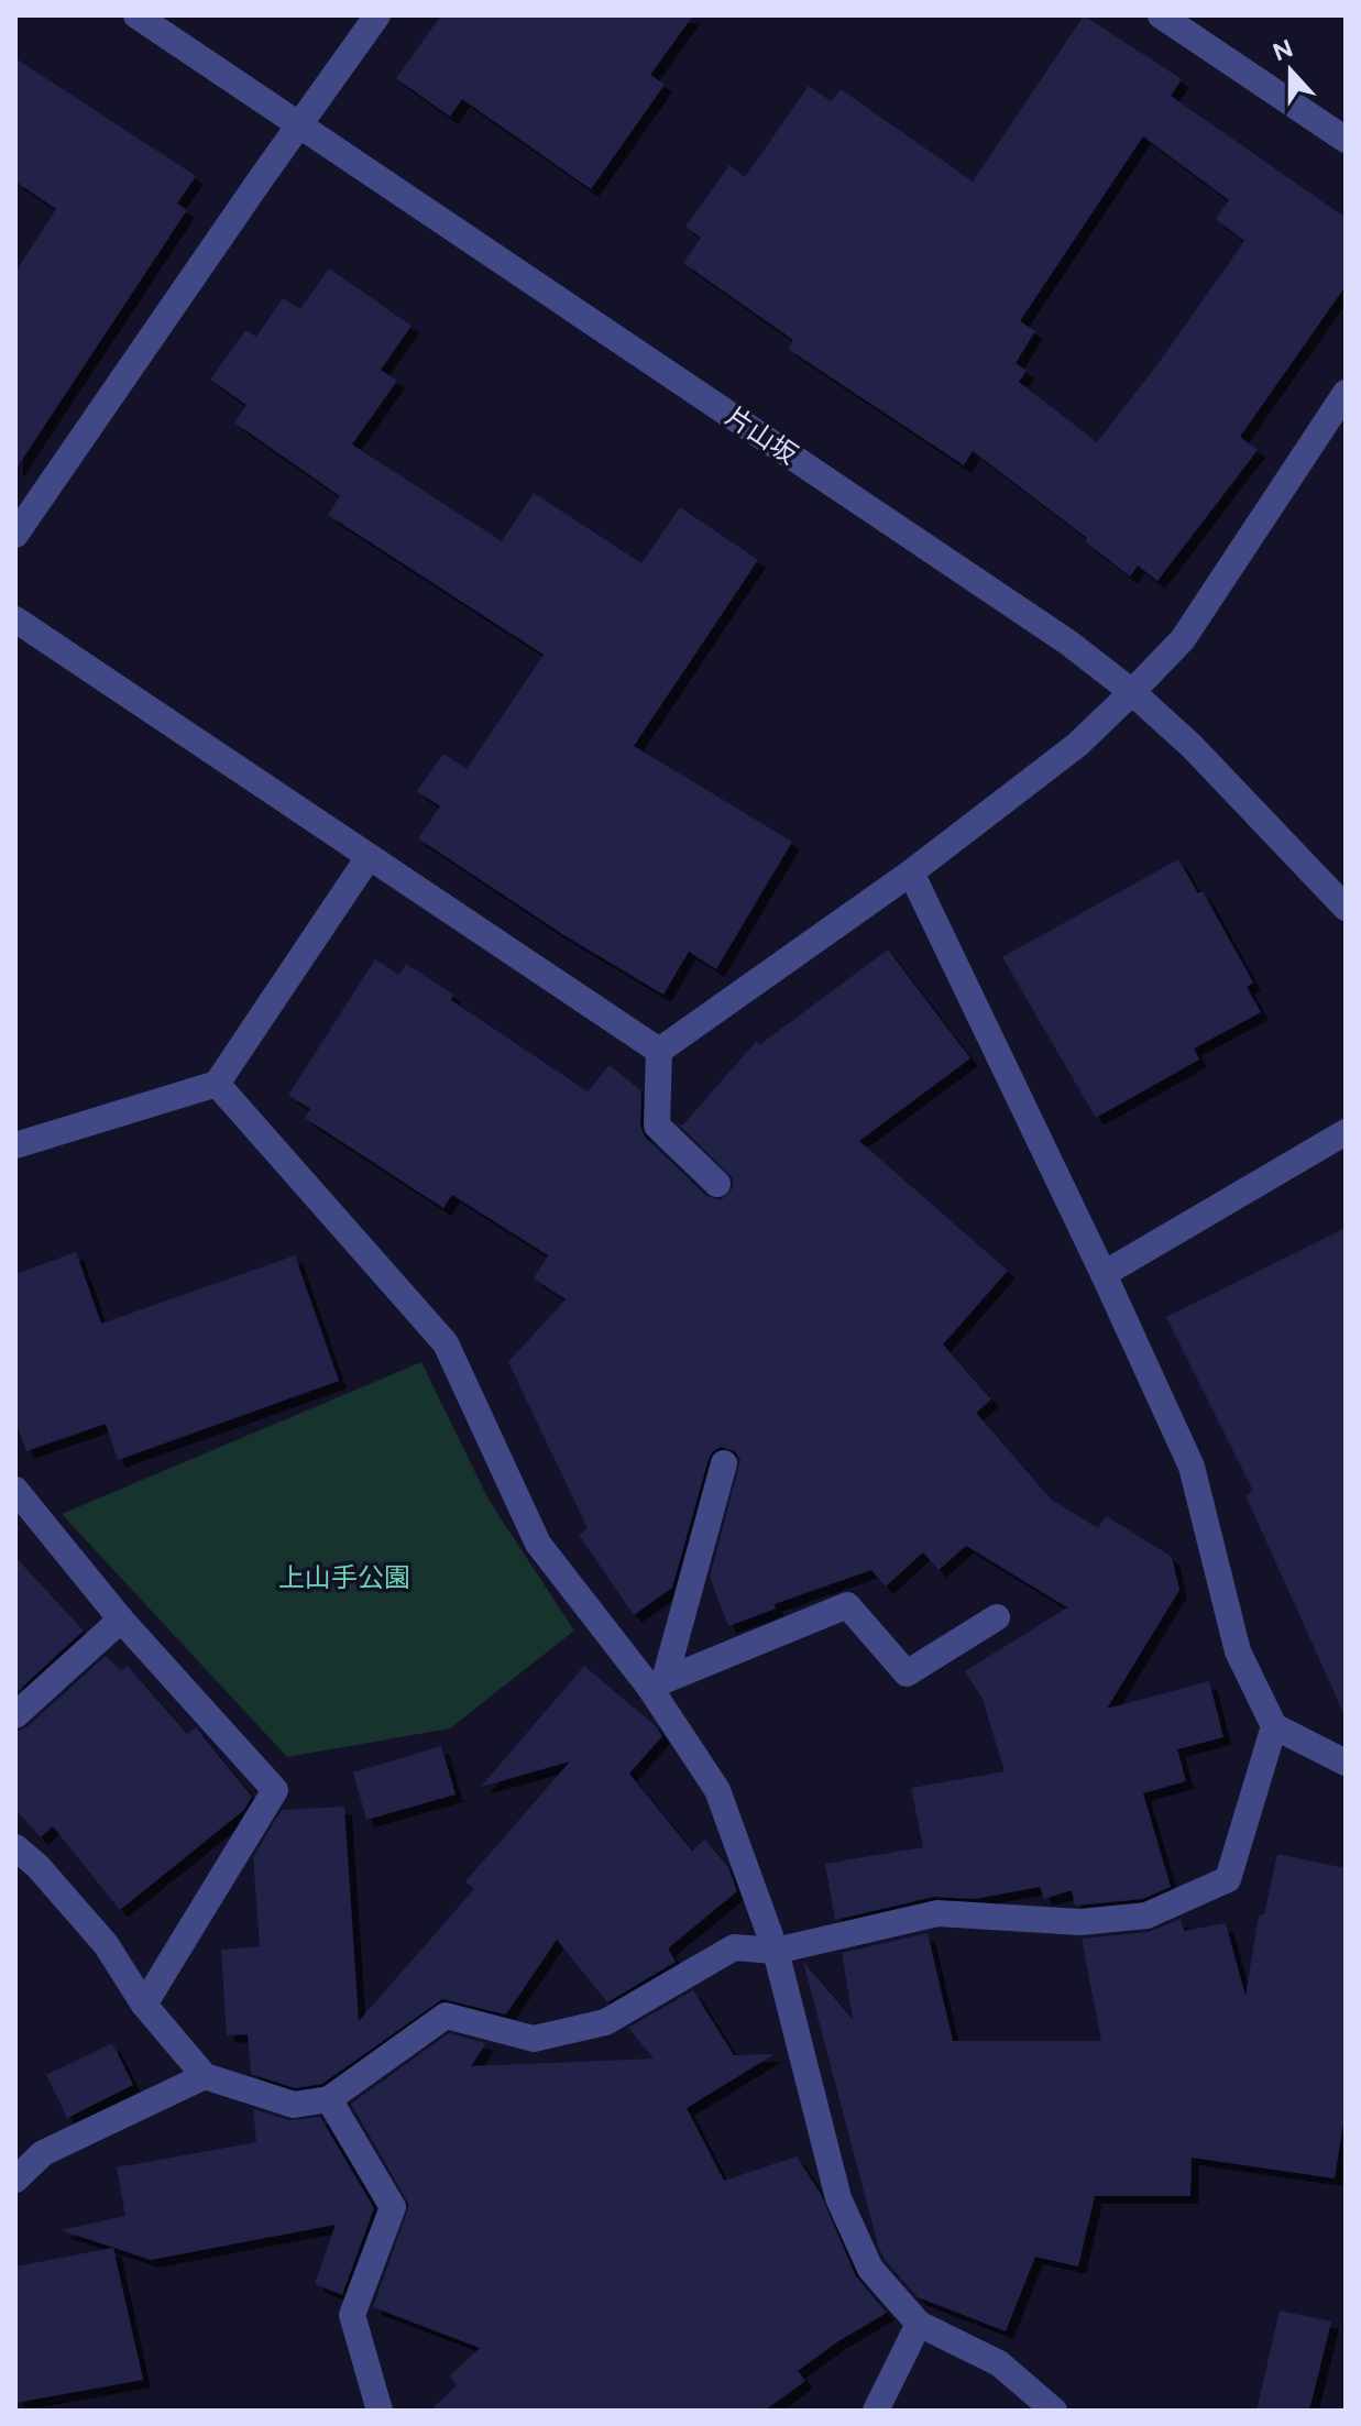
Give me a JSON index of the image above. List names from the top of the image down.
{
  "streets": {
    "street": ["片山坂"]
  },
  "parks": ["上山手公園"],
  "north": "top"
}
